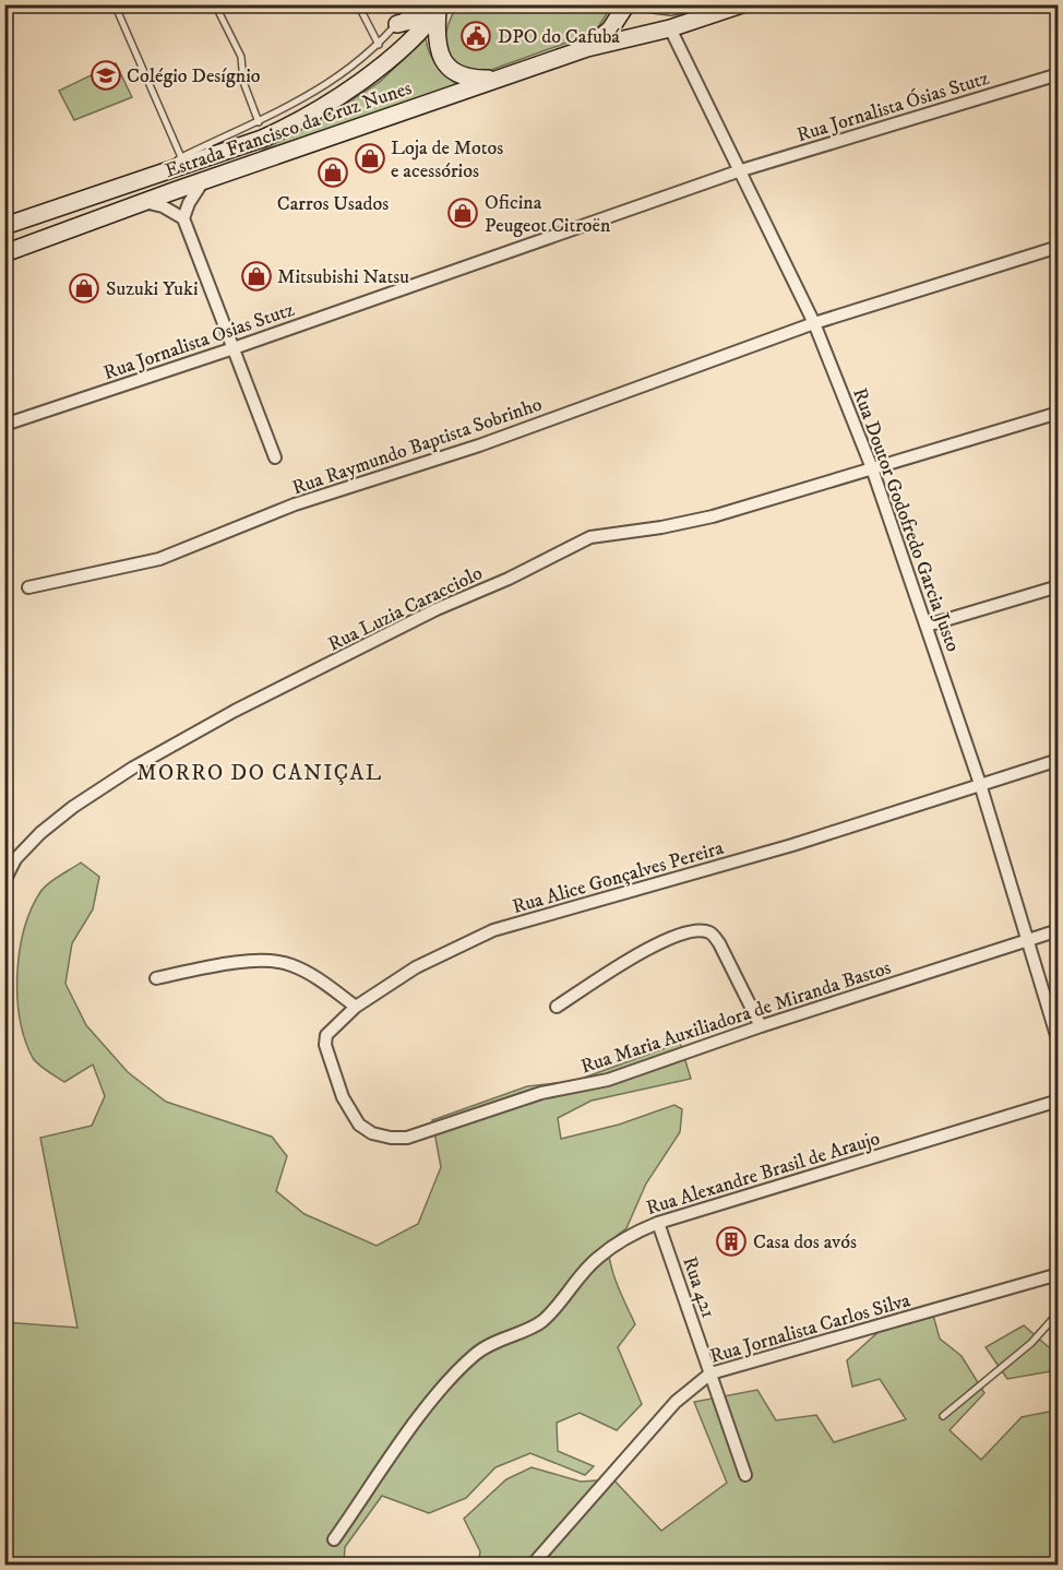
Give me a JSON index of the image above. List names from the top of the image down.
{
  "streets": {
    "main road": ["Estrada Francisco da Cruz Nunes"],
    "street": [
      "Rua Jornalista Ósias Stutz",
      "Rua Jornalista Osias Stutz",
      "Rua Raymundo Baptista Sobrinho",
      "Rua Doutor Godofredo Garcia Justo",
      "Rua Luzia Caracciolo",
      "Rua Alice Gonçalves Pereira",
      "Rua Maria Auxiliadora de Miranda Bastos",
      "Rua Alexandre Brasil de Araujo",
      "Rua 421",
      "Rua Jornalista Carlos Silva"
    ]
  },
  "crossings": [
    ["Rua Jornalista Ósias Stutz", "Rua Jornalista Osias Stutz"],
    ["Rua Jornalista Ósias Stutz", "Rua Doutor Godofredo Garcia Justo"],
    ["Rua Jornalista Osias Stutz", "Rua Doutor Godofredo Garcia Justo"],
    ["Rua Raymundo Baptista Sobrinho", "Rua Doutor Godofredo Garcia Justo"],
    ["Rua Doutor Godofredo Garcia Justo", "Rua Luzia Caracciolo"],
    ["Rua Doutor Godofredo Garcia Justo", "Rua Alice Gonçalves Pereira"],
    ["Rua Doutor Godofredo Garcia Justo", "Rua Maria Auxiliadora de Miranda Bastos"],
    ["Rua Alice Gonçalves Pereira", "Rua Maria Auxiliadora de Miranda Bastos"],
    ["Rua Alexandre Brasil de Araujo", "Rua 421"],
    ["Rua 421", "Rua Jornalista Carlos Silva"]
  ],
  "districts": ["MORRO DO CANIÇAL"],
  "places": {
    "public building": ["DPO do Cafubá"],
    "school or university": ["Colégio Desígnio"],
    "shop": [
      "Loja de Motos e acessórios",
      "Carros Usados",
      "Oficina Peugeot Citroën",
      "Mitsubishi Natsu",
      "Suzuki Yuki"
    ],
    "building": ["Casa dos avós"]
  }
}
